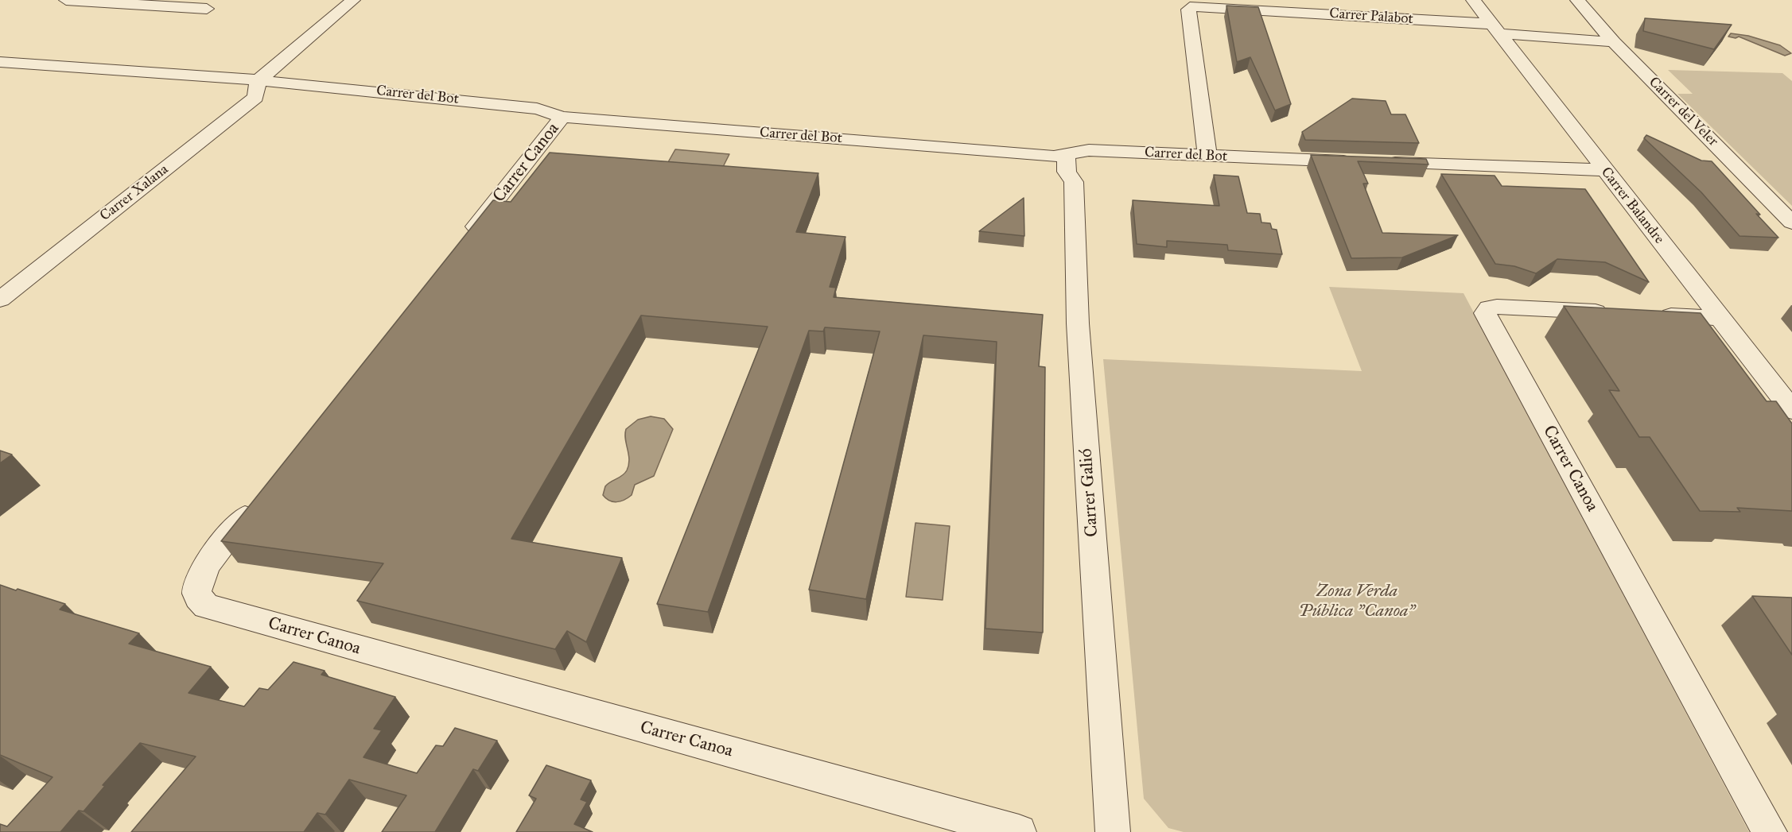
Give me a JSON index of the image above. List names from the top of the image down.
{
  "streets": {
    "street": [
      "Carrer Palabot",
      "Carrer del Bot",
      "Carrer del Veler",
      "Carrer Canoa",
      "Carrer Xalana",
      "Carrer Balandre",
      "Carrer Galió"
    ]
  },
  "crossings": [
    ["Carrer Palabot", "Carrer del Bot"],
    ["Carrer Palabot", "Carrer del Veler"],
    ["Carrer Palabot", "Carrer Balandre"],
    ["Carrer del Bot", "Carrer Canoa"],
    ["Carrer del Bot", "Carrer Xalana"],
    ["Carrer del Bot", "Carrer Galió"]
  ],
  "parks": ["Zona Verda Pública \"Canoa\""]
}
